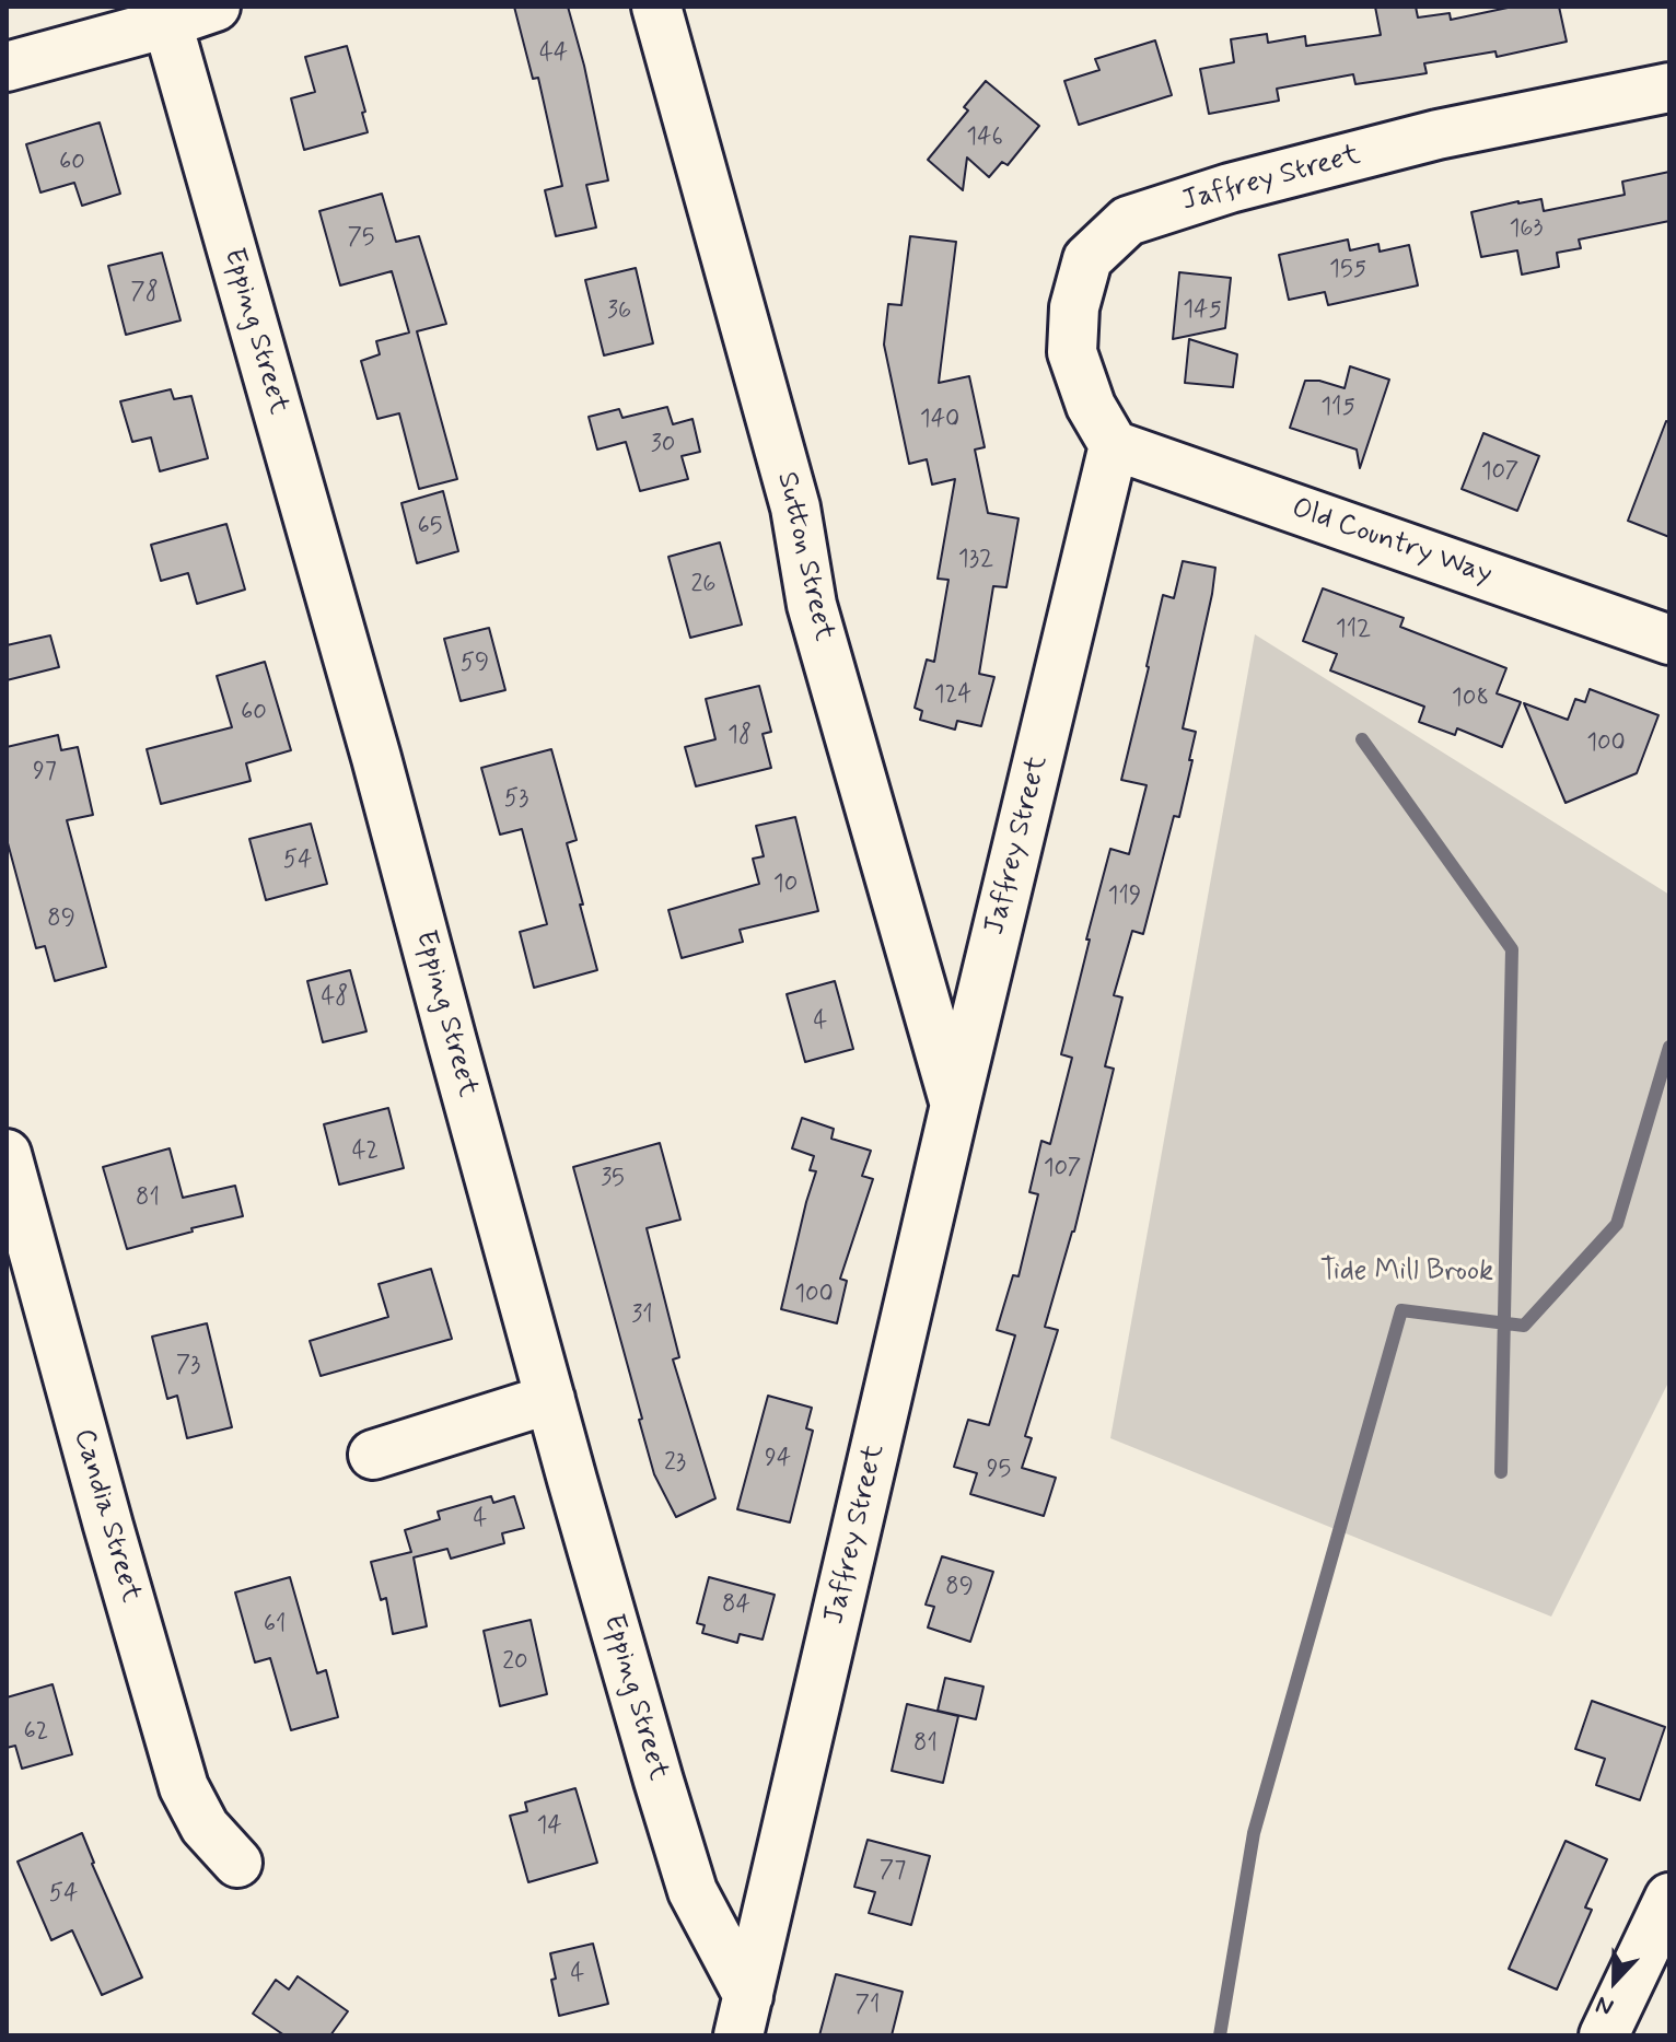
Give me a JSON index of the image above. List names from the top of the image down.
{
  "streets": {
    "street": [
      "Jaffrey Street",
      "Epping Street",
      "Old Country Way",
      "Sutton Street",
      "Candia Street"
    ]
  },
  "crossings": [
    ["Jaffrey Street", "Epping Street"],
    ["Jaffrey Street", "Old Country Way"],
    ["Jaffrey Street", "Sutton Street"]
  ],
  "parks": ["Tide Mill Brook"],
  "house_numbers": [
    "44",
    "146",
    "60",
    "163",
    "75",
    "155",
    "78",
    "145",
    "36",
    "115",
    "140",
    "30",
    "107",
    "65",
    "132",
    "26",
    "112",
    "59",
    "124",
    "108",
    "60",
    "18",
    "100",
    "97",
    "53",
    "54",
    "10",
    "119",
    "89",
    "48",
    "4",
    "42",
    "107",
    "35",
    "81",
    "100",
    "31",
    "73",
    "94",
    "23",
    "95",
    "4",
    "89",
    "84",
    "61",
    "20",
    "62",
    "81",
    "14",
    "77",
    "54",
    "4",
    "71"
  ],
  "north": "bottom"
}
